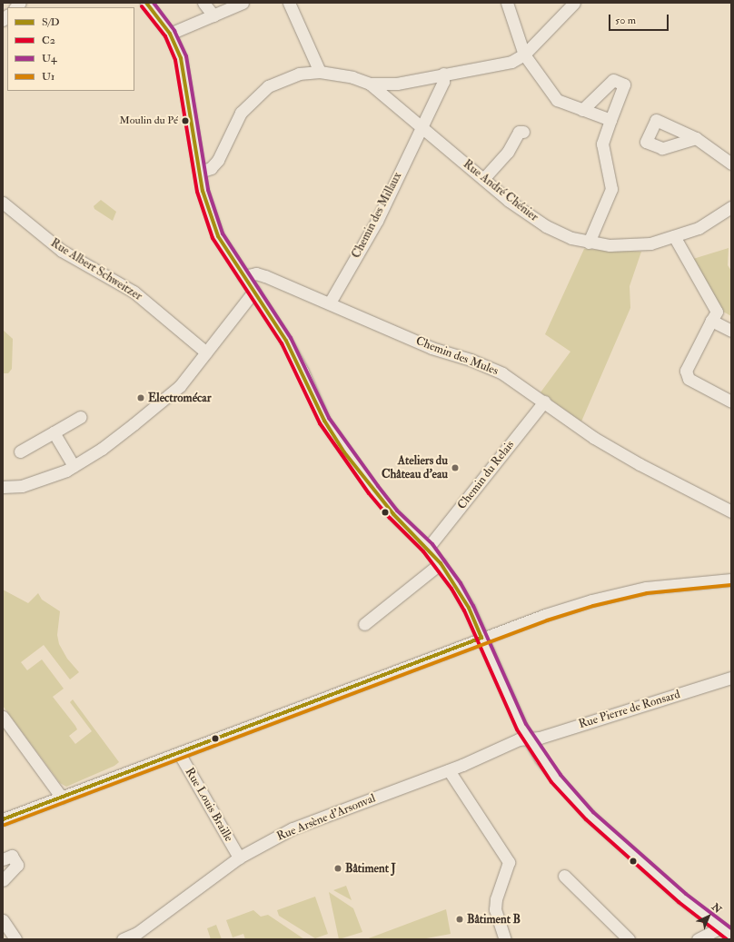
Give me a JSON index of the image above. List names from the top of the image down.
{
  "streets": {
    "street": [
      "Rue André Chénier",
      "Chemin des Millaux",
      "Rue Albert Schweitzer",
      "Chemin des Mules",
      "Chemin du Relais",
      "Rue Pierre de Ronsard",
      "Rue Louis Braille",
      "Rue Arsène d'Arsonval"
    ]
  },
  "crossings": [
    ["Rue André Chénier", "Chemin des Millaux"],
    ["Chemin des Millaux", "Chemin des Mules"],
    ["Chemin des Mules", "Chemin du Relais"],
    ["Rue Pierre de Ronsard", "Rue Arsène d'Arsonval"],
    ["Rue Louis Braille", "Rue Arsène d'Arsonval"]
  ],
  "places": [
    "Moulin du Pé",
    "Electromécar",
    "Ateliers du Château d'eau",
    "Bâtiment J",
    "Bâtiment B"
  ],
  "lines": [
    "transit line S/D",
    "transit line U4",
    "transit line C2",
    "transit line U1"
  ],
  "legend": [
    "S/D",
    "C2",
    "U4",
    "U1"
  ],
  "scale_bar": "50 m",
  "north": "top right"
}
